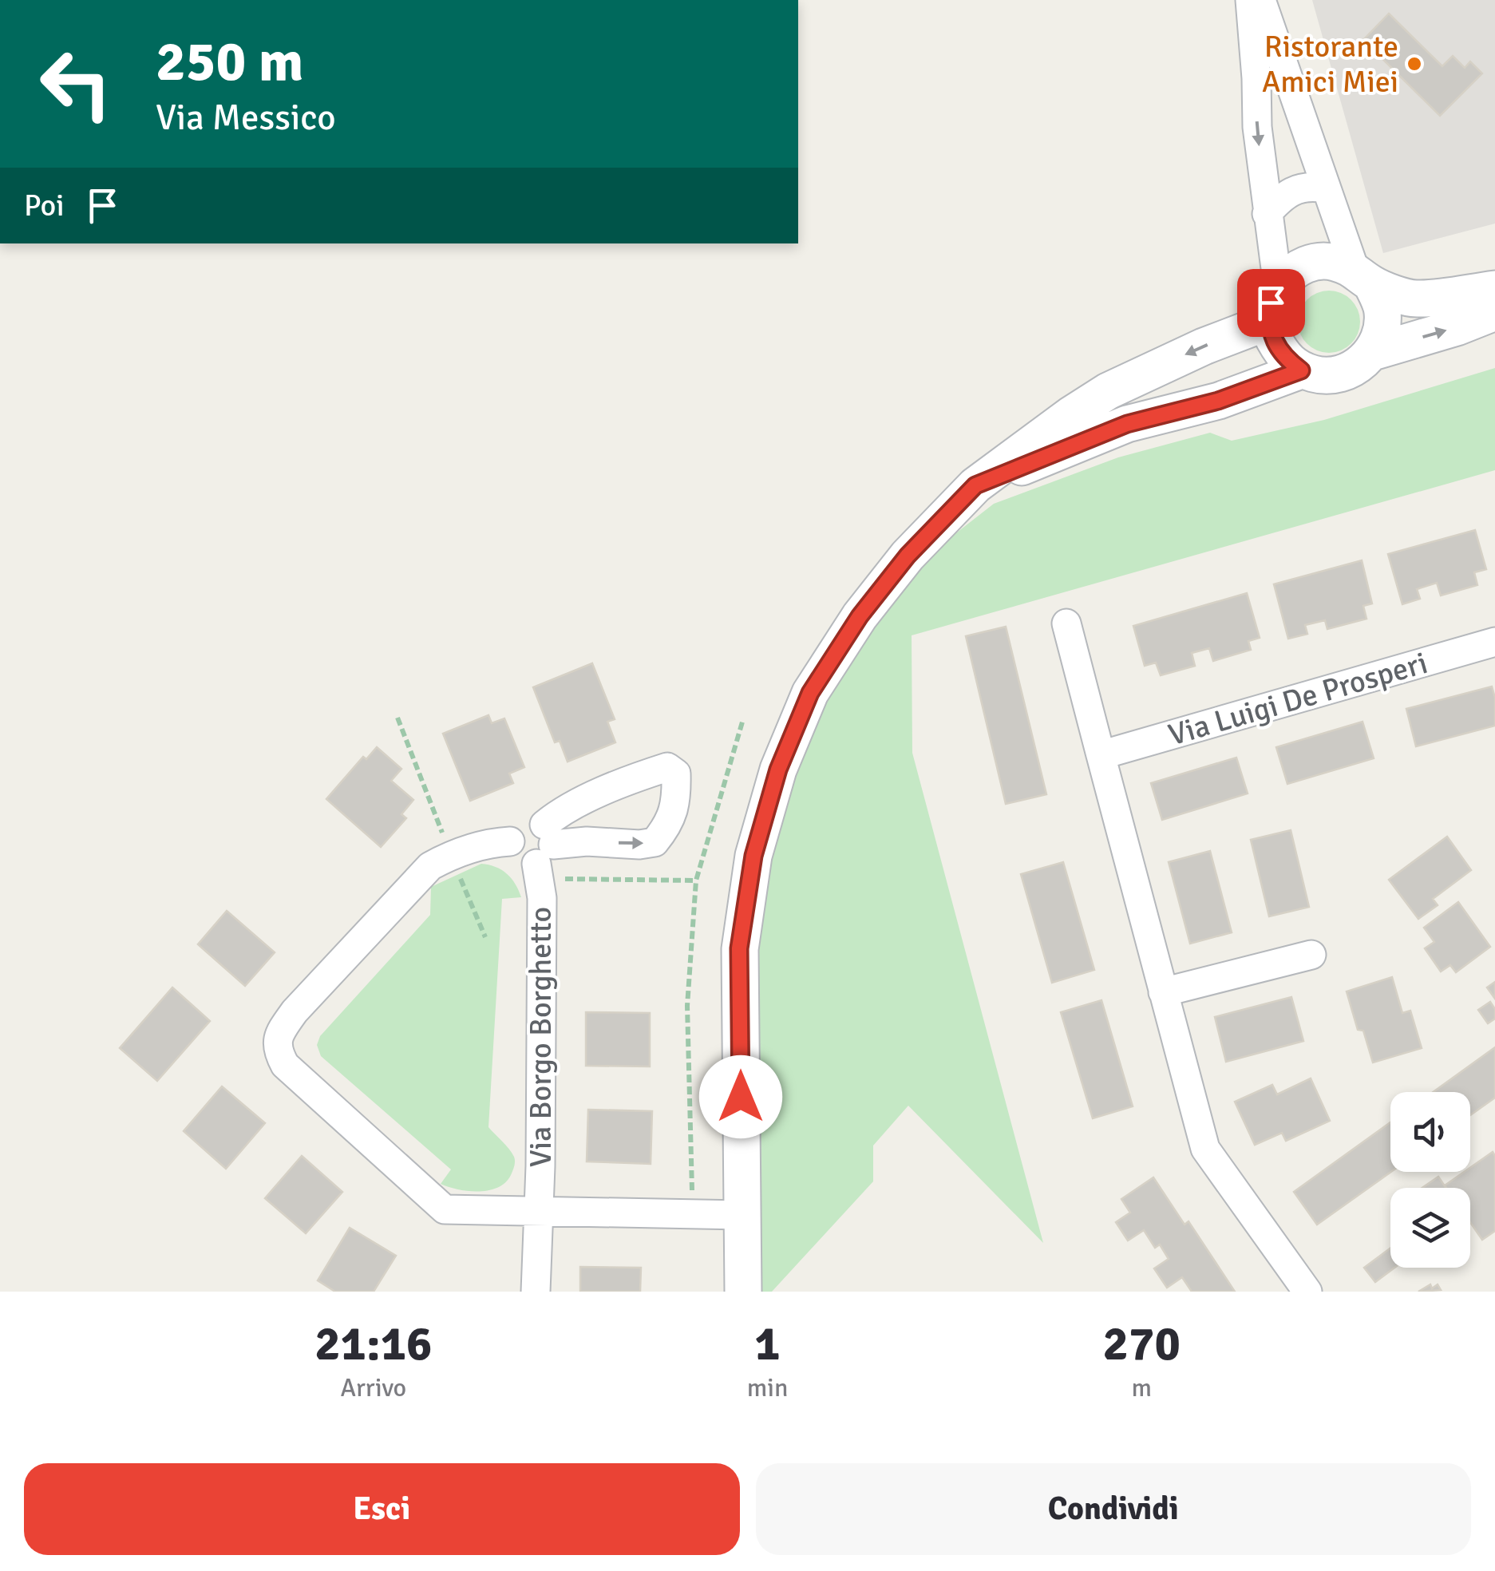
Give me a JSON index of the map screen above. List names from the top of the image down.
{
  "streets": {
    "street": ["Via Luigi De Prosperi", "Via Borgo Borghetto"]
  },
  "places": ["Ristorante Amici Miei"],
  "page": {
    "turn": ["250 m", "Via Messico"],
    "then": "Poi",
    "eta": [
      "21:16",
      "Arrivo",
      "1",
      "min",
      "270",
      "m"
    ],
    "buttons": ["Esci", "Condividi"]
  }
}
